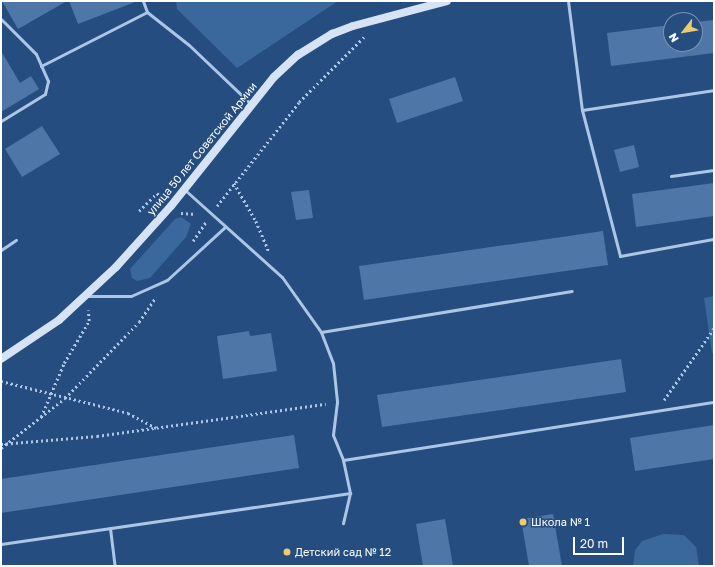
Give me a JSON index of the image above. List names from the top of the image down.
{
  "streets": {
    "street": ["улица 50 лет Советской Армии"]
  },
  "places": ["Школа № 1", "Детский сад № 12"],
  "scale_bar": "20 m",
  "north": "bottom left"
}
